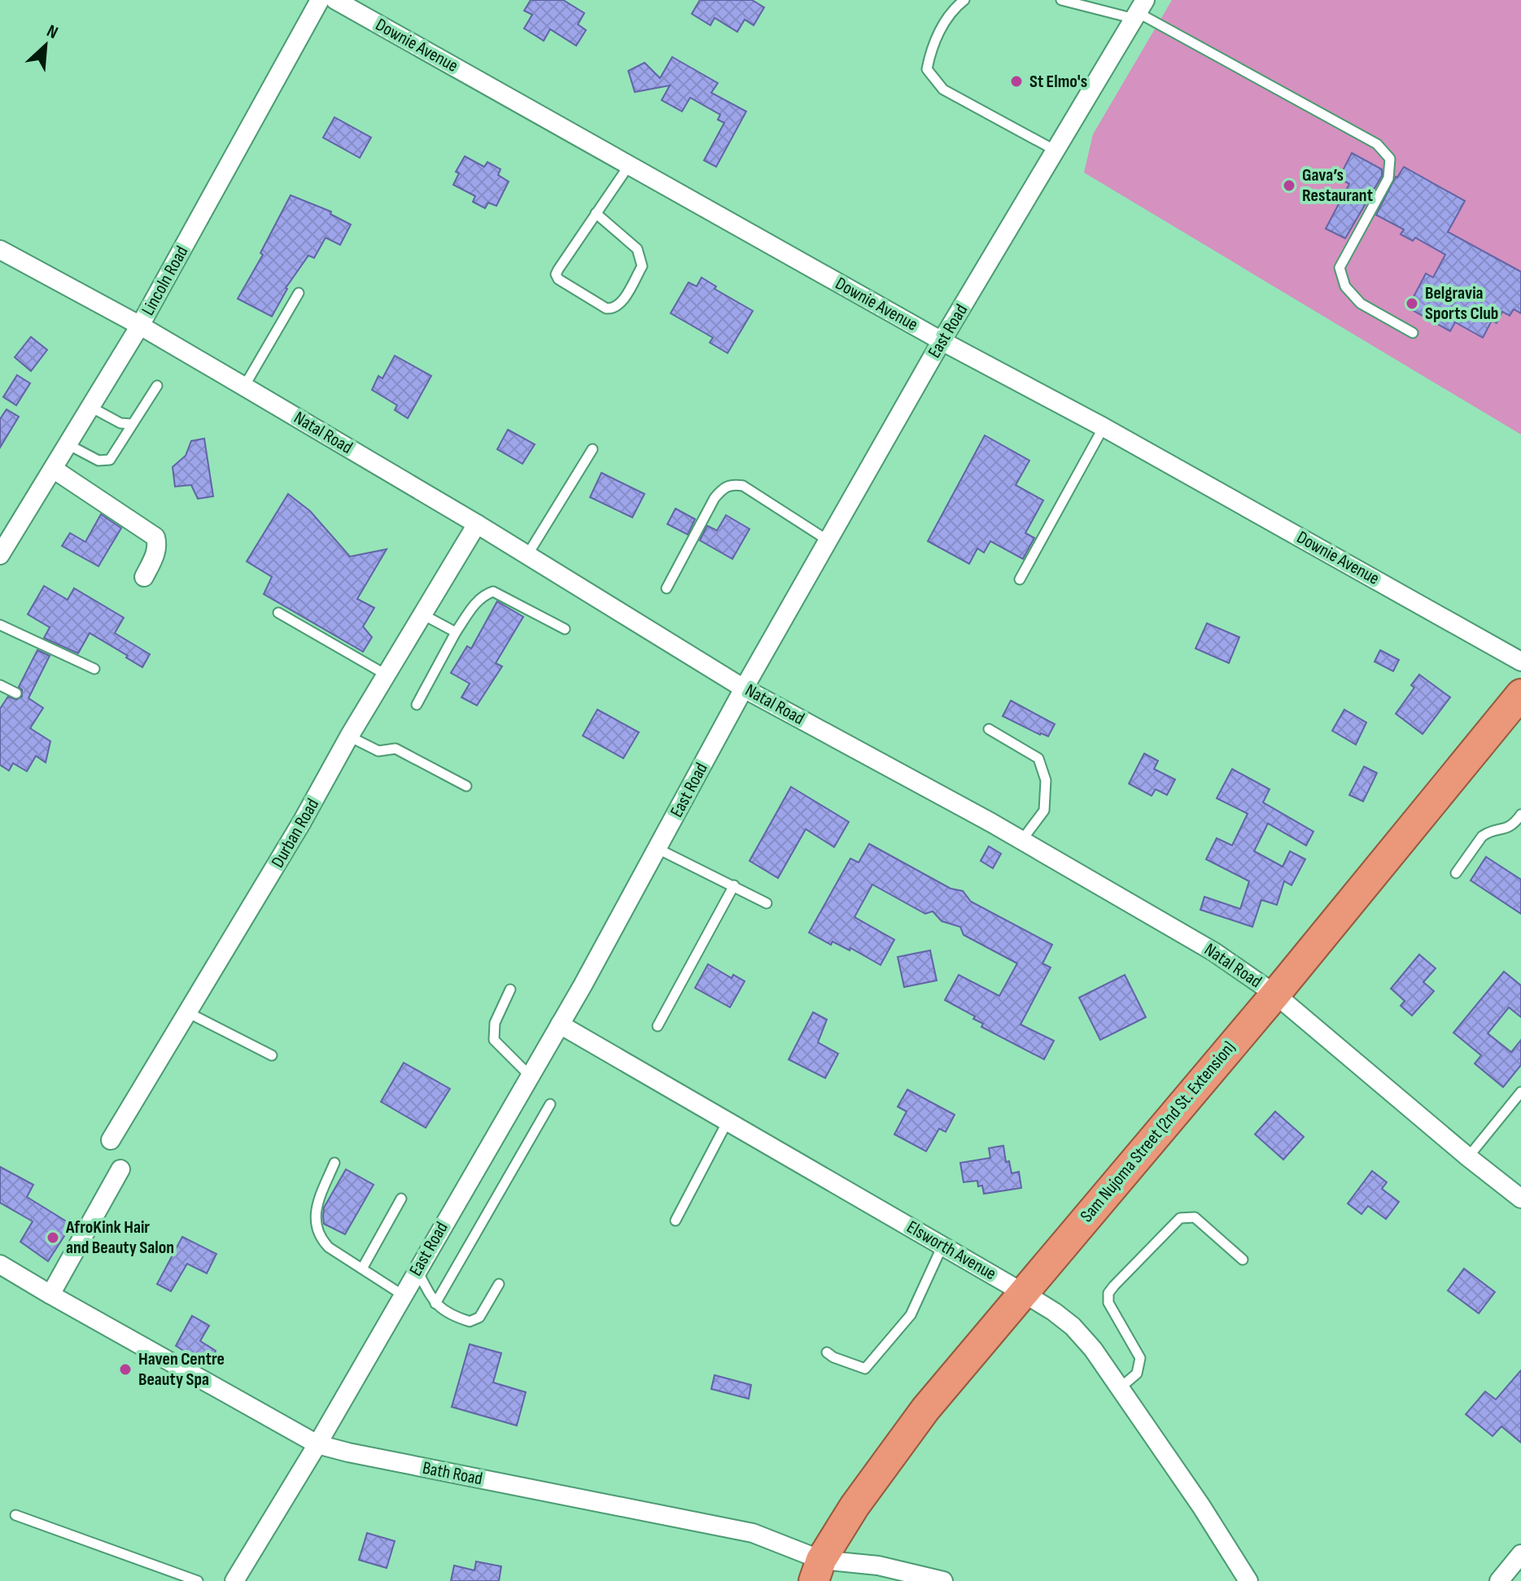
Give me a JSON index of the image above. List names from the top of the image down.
{
  "streets": {
    "highway": ["Sam Nujoma Street (2nd St. Extension)"],
    "street": [
      "Downie Avenue",
      "Lincoln Road",
      "East Road",
      "Natal Road",
      "Durban Road",
      "Elsworth Avenue",
      "Bath Road"
    ]
  },
  "crossings": [
    ["Downie Avenue", "East Road"],
    ["Lincoln Road", "Natal Road"],
    ["East Road", "Natal Road"],
    ["East Road", "Elsworth Avenue"],
    ["East Road", "Bath Road"],
    ["Natal Road", "Durban Road"],
    ["Natal Road", "Sam Nujoma Street (2nd St. Extension)"],
    ["Sam Nujoma Street (2nd St. Extension)", "Elsworth Avenue"],
    ["Sam Nujoma Street (2nd St. Extension)", "Bath Road"]
  ],
  "places": [
    "St Elmo's",
    "Gava’s Restaurant",
    "Belgravia Sports Club",
    "AfroKink Hair and Beauty Salon",
    "Haven Centre Beauty Spa"
  ],
  "north": "top right"
}
